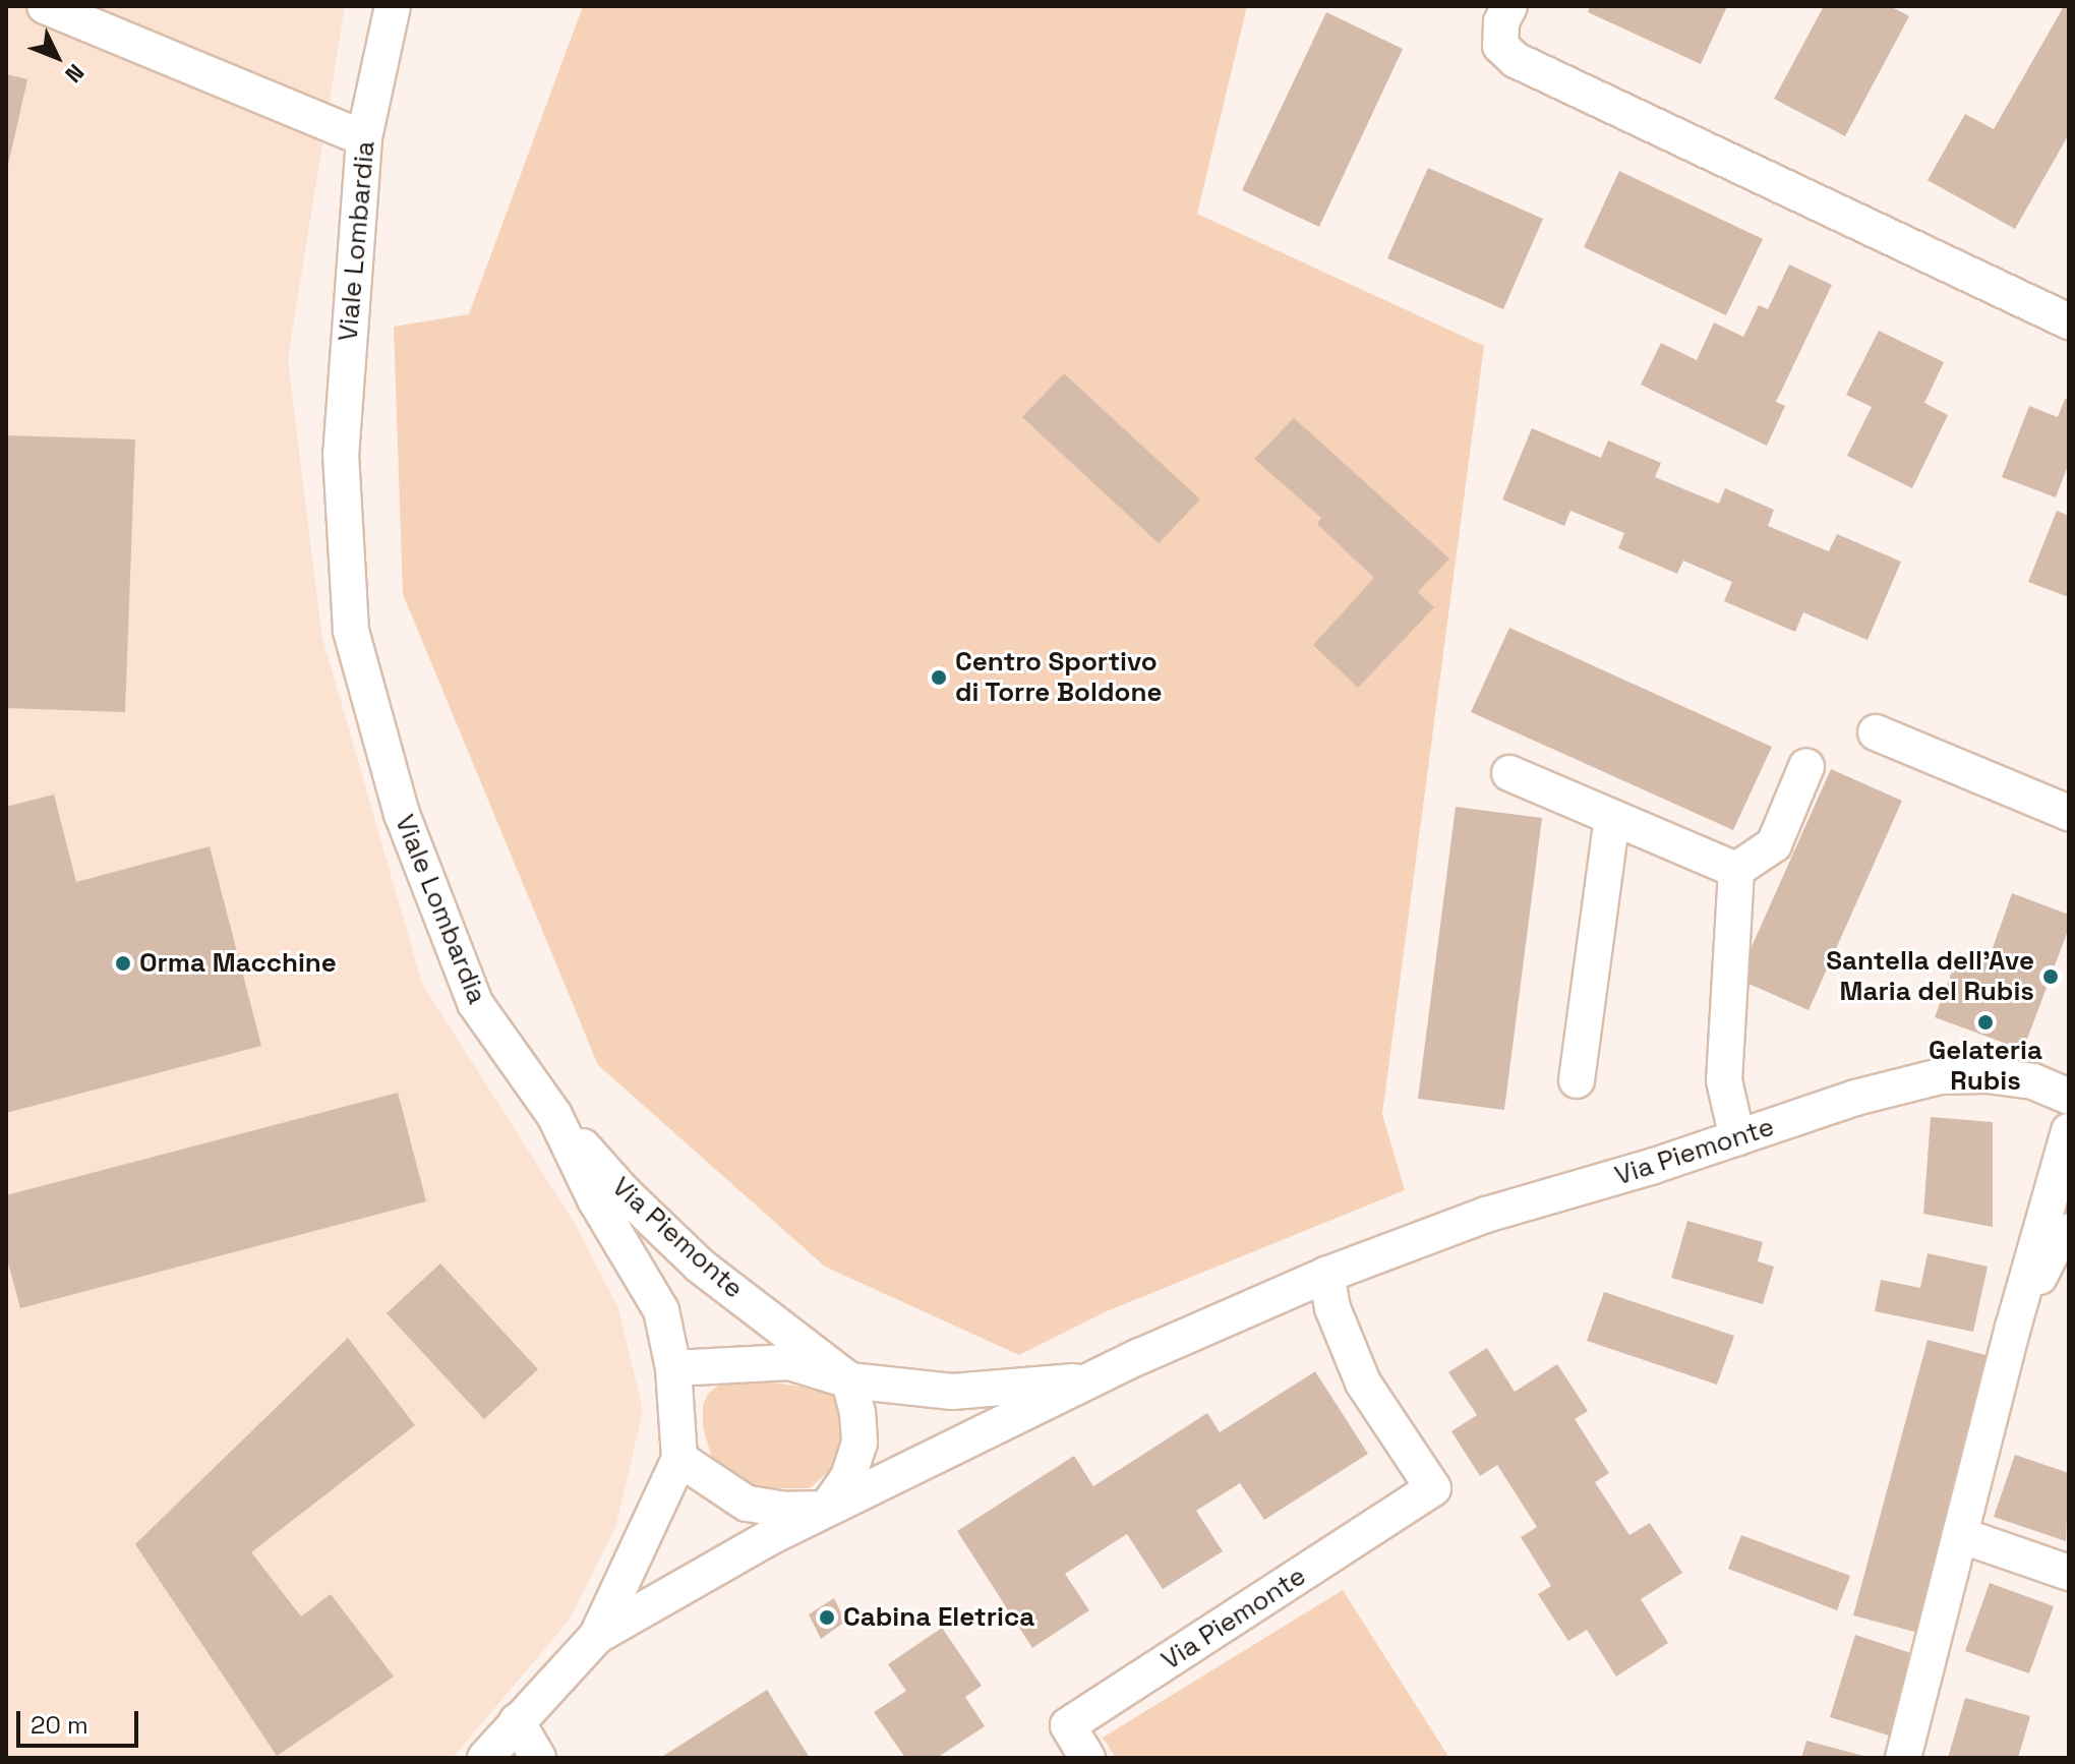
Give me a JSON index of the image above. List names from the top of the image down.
{
  "streets": {
    "street": ["Viale Lombardia", "Via Piemonte"]
  },
  "crossings": [
    ["Viale Lombardia", "Via Piemonte"]
  ],
  "places": [
    "Centro Sportivo di Torre Boldone",
    "Orma Macchine",
    "Santella dell'Ave Maria del Rubis",
    "Gelateria Rubis",
    "Cabina Eletrica"
  ],
  "scale_bar": "20 m",
  "north": "bottom right"
}
